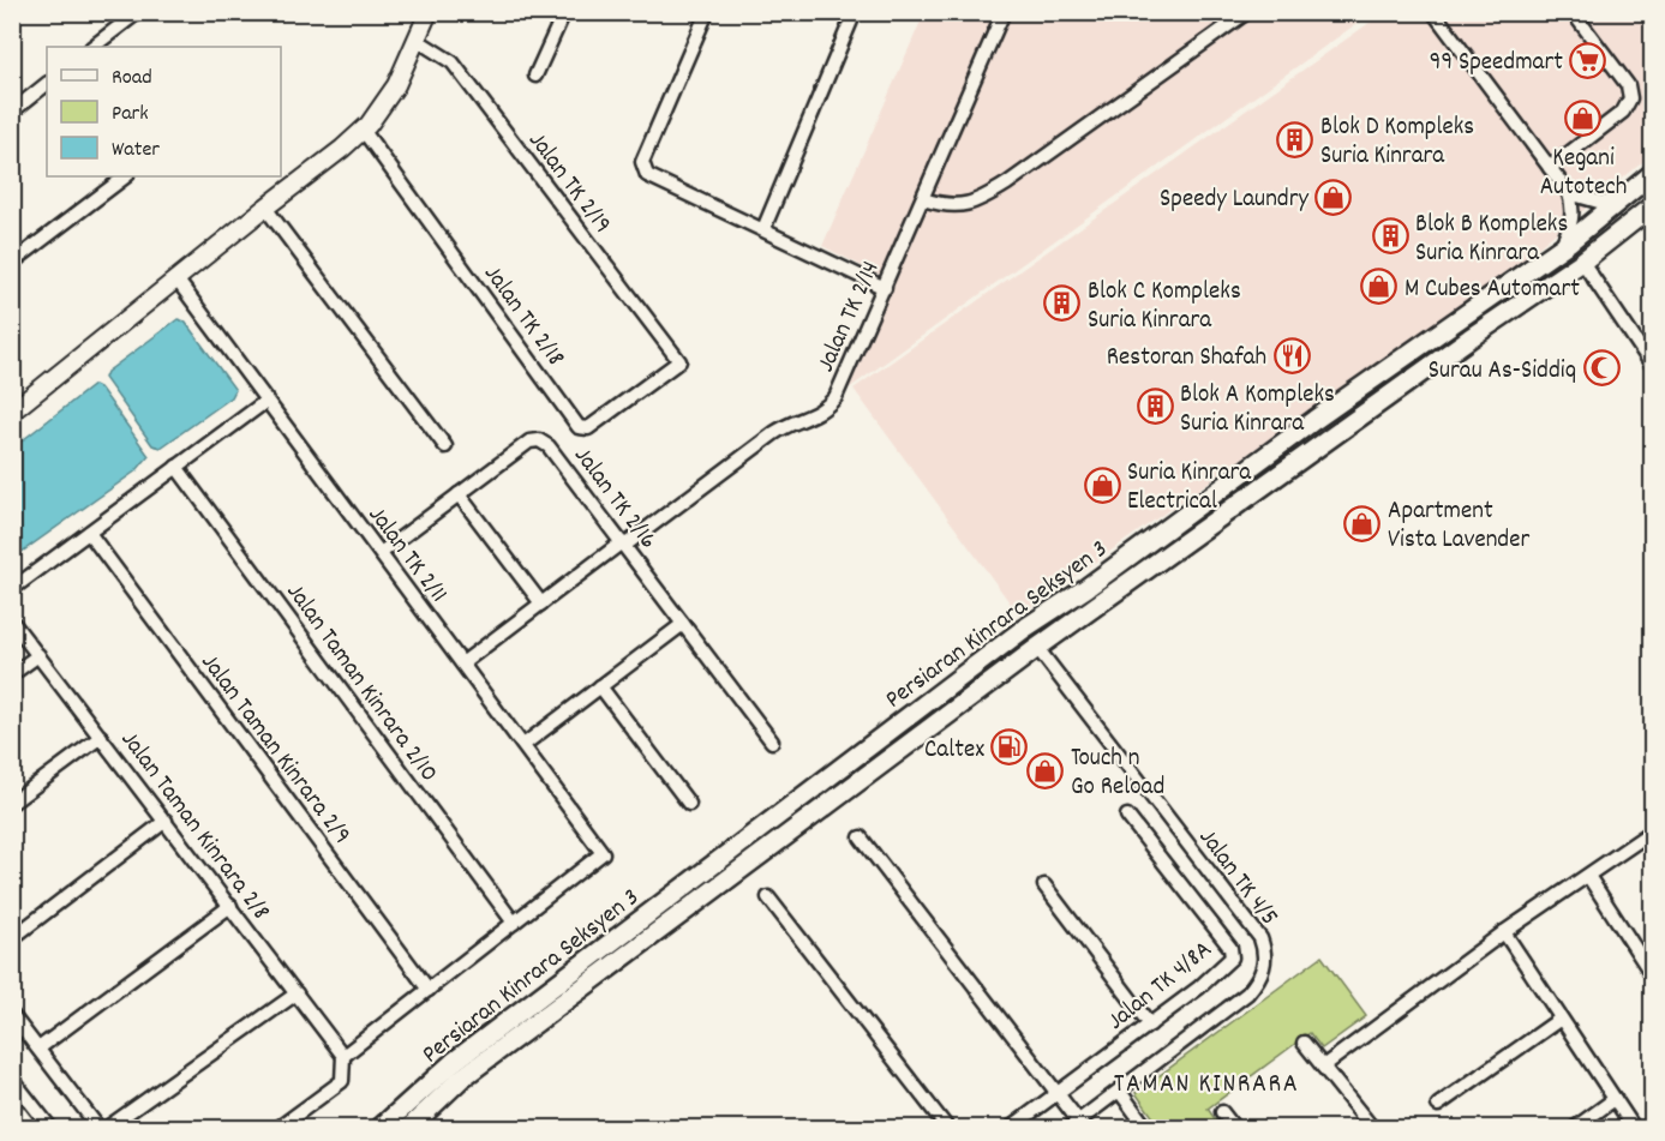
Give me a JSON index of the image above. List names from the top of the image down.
{
  "streets": {
    "main road": ["Persiaran Kinrara Seksyen 3"],
    "street": [
      "Jalan TK 2/19",
      "Jalan TK 2/18",
      "Jalan TK 2/14",
      "Jalan TK 2/16",
      "Jalan TK 2/11",
      "Jalan Taman Kinrara 2/10",
      "Jalan Taman Kinrara 2/9",
      "Jalan Taman Kinrara 2/8",
      "Jalan TK 4/5",
      "Jalan TK 4/8A"
    ]
  },
  "crossings": [
    ["Jalan TK 2/19", "Jalan TK 2/18"],
    ["Jalan TK 2/14", "Jalan TK 2/16"],
    ["Jalan TK 2/14", "Jalan TK 2/11"],
    ["Jalan TK 2/16", "Jalan TK 2/11"],
    ["Jalan TK 2/11", "Jalan Taman Kinrara 2/10"],
    ["Persiaran Kinrara Seksyen 3", "Jalan TK 4/5"]
  ],
  "districts": ["TAMAN KINRARA"],
  "places": {
    "supermarket": ["99 Speedmart"],
    "shop": [
      "Kegani Autotech",
      "Speedy Laundry",
      "M Cubes Automart",
      "Suria Kinrara Electrical",
      "Apartment Vista Lavender",
      "Touch n Go Reload"
    ],
    "building": [
      "Blok D Kompleks Suria Kinrara",
      "Blok B Kompleks Suria Kinrara",
      "Blok C Kompleks Suria Kinrara",
      "Blok A Kompleks Suria Kinrara"
    ],
    "restaurant": ["Restoran Shafah"],
    "mosque": ["Surau As-Siddiq"],
    "fuel station": ["Caltex"]
  },
  "legend": ["Road", "Park", "Water"]
}
